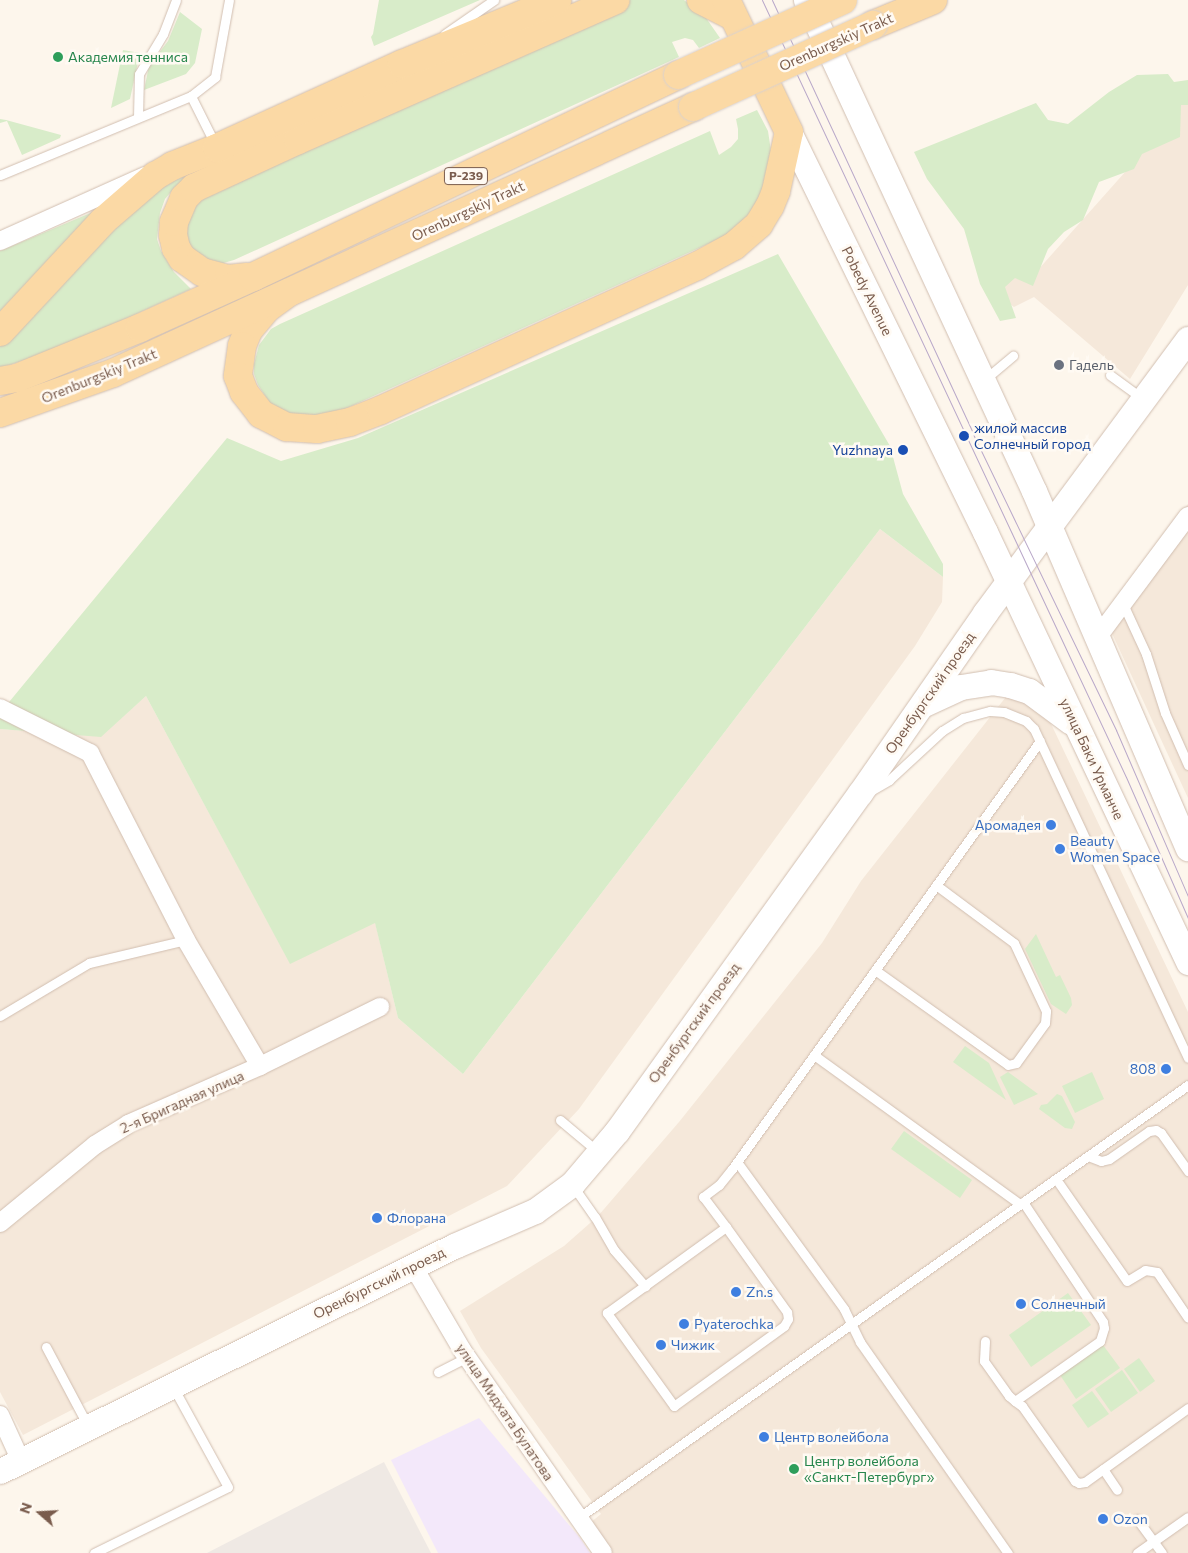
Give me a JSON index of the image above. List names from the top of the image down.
{
  "streets": {
    "main road": [
      "Orenburgskiy Trakt",
      "Р-239",
      "Pobedy Avenue",
      "Оренбургский проезд",
      "улица Баки Урманче"
    ],
    "street": ["2-я Бригадная улица", "улица Мидхата Булатова"]
  },
  "crossings": [
    ["Pobedy Avenue", "Оренбургский проезд"],
    ["Pobedy Avenue", "улица Баки Урманче"],
    ["Оренбургский проезд", "улица Баки Урманче"],
    ["Оренбургский проезд", "улица Мидхата Булатова"]
  ],
  "places": [
    "Академия тенниса",
    "Гадель",
    "жилой массив Солнечный город",
    "Yuzhnaya",
    "Аромадея",
    "Beauty Women Space",
    "808",
    "Флорана",
    "Zn.s",
    "Солнечный",
    "Pyaterochka",
    "Чижик",
    "Центр волейбола",
    "Центр волейбола «Санкт-Петербург»",
    "Ozon"
  ],
  "north": "left"
}
